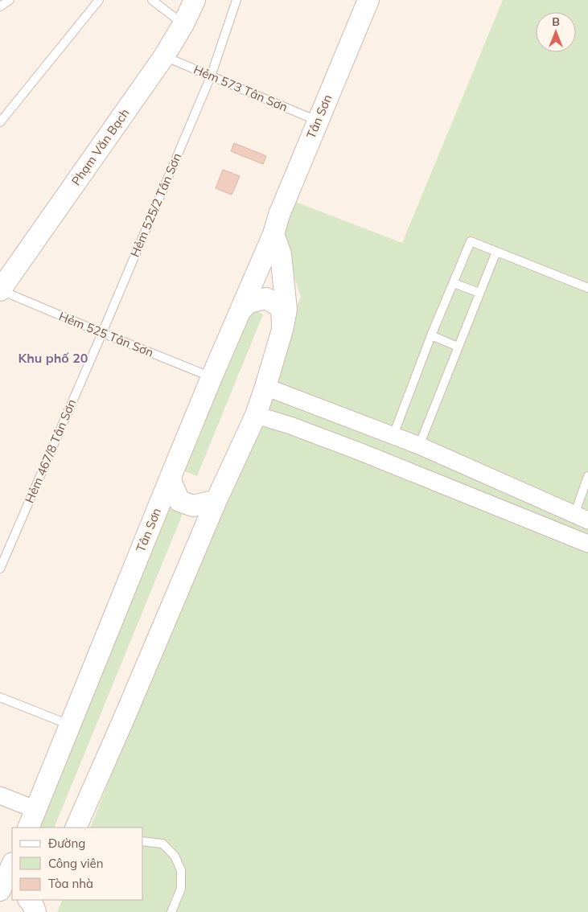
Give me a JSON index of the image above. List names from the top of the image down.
{
  "streets": {
    "street": ["Tân Sơn", "Phạm Văn Bạch"],
    "lane": [
      "Hẻm 573 Tân Sơn",
      "Hẻm 525/2 Tân Sơn",
      "Hẻm 525 Tân Sơn",
      "Hẻm 467/8 Tân Sơn"
    ]
  },
  "crossings": [
    ["Hẻm 573 Tân Sơn", "Tân Sơn"],
    ["Hẻm 573 Tân Sơn", "Phạm Văn Bạch"],
    ["Hẻm 573 Tân Sơn", "Hẻm 525/2 Tân Sơn"],
    ["Tân Sơn", "Hẻm 525 Tân Sơn"],
    ["Phạm Văn Bạch", "Hẻm 525 Tân Sơn"],
    ["Hẻm 525/2 Tân Sơn", "Hẻm 525 Tân Sơn"],
    ["Hẻm 525/2 Tân Sơn", "Hẻm 467/8 Tân Sơn"],
    ["Hẻm 525 Tân Sơn", "Hẻm 467/8 Tân Sơn"]
  ],
  "districts": ["Khu phố 20"],
  "legend": ["Đường", "Công viên", "Tòa nhà"],
  "north": "top"
}
